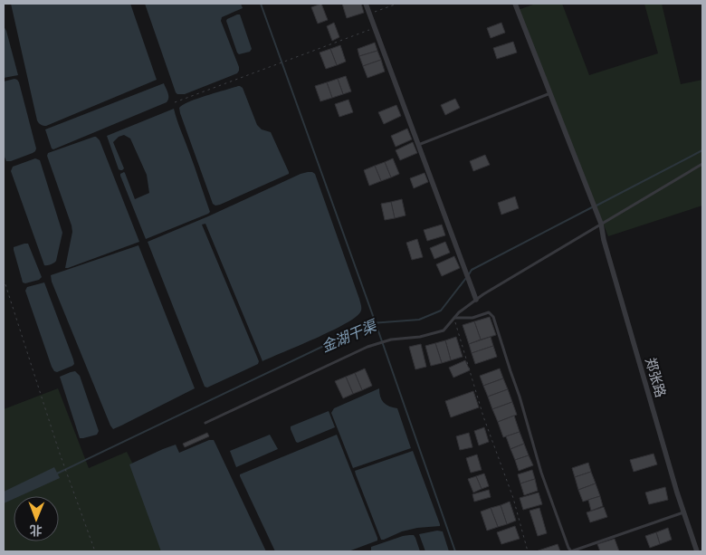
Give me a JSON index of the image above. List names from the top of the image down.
{
  "streets": {
    "street": ["郑张路"]
  },
  "water": ["金湖干渠"],
  "north": "bottom"
}
